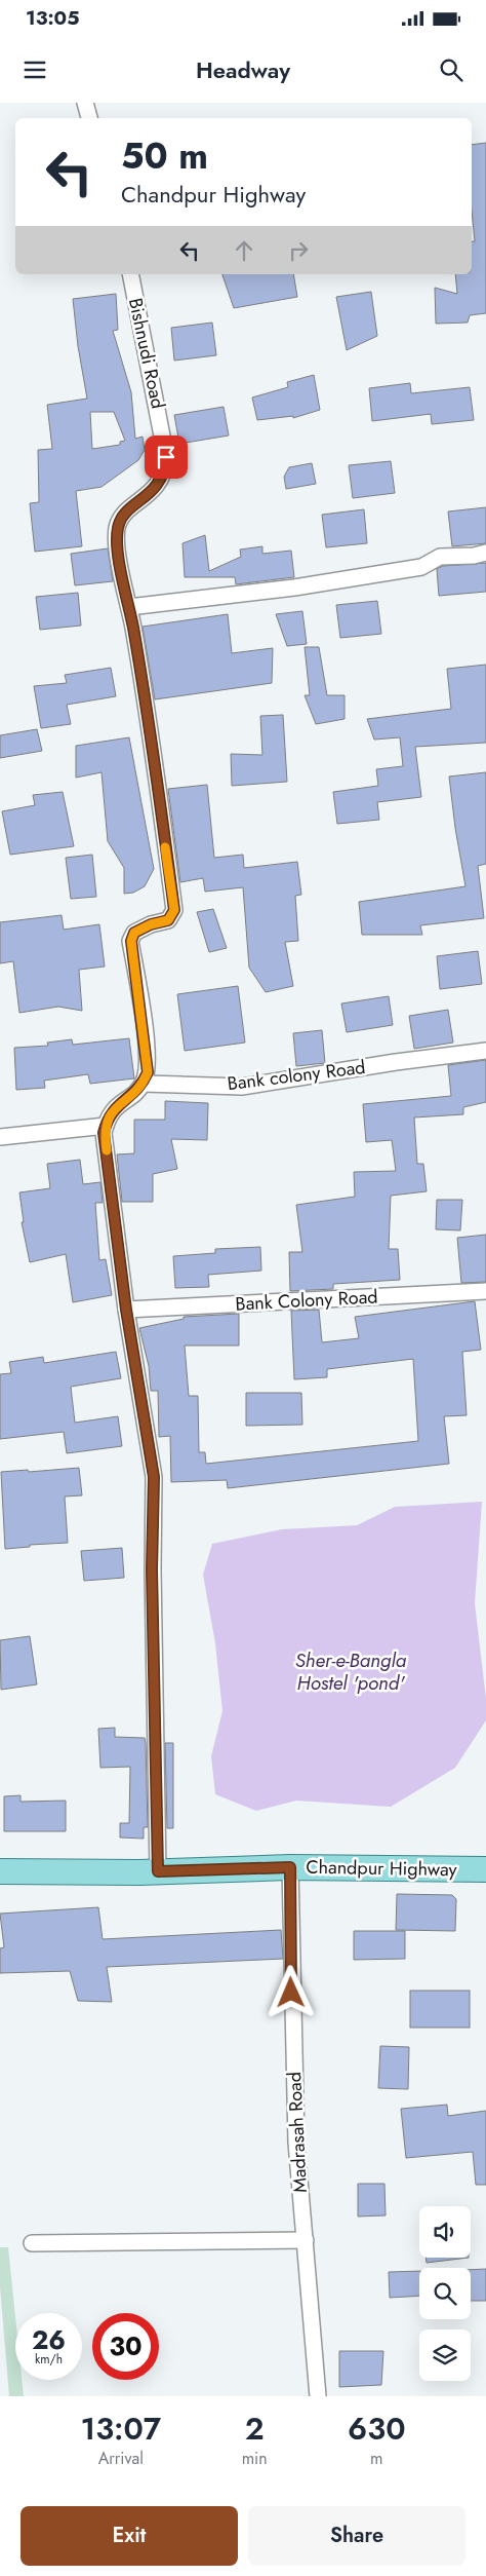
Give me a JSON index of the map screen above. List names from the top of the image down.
{
  "streets": {
    "main road": ["Chandpur Highway"],
    "street": [
      "Bishnudi Road",
      "Bank colony Road",
      "Bank Colony Road",
      "Madrasah Road"
    ]
  },
  "crossings": [
    ["Bishnudi Road", "Bank colony Road"],
    ["Chandpur Highway", "Madrasah Road"]
  ],
  "water": ["Sher-e-Bangla Hostel 'pond'"],
  "page": {
    "status": "13:05",
    "header": "Headway",
    "turn": ["50 m", "Chandpur Highway"],
    "speed": "26 km/h",
    "limit": "30",
    "eta": [
      "13:07",
      "Arrival",
      "2",
      "min",
      "630",
      "m"
    ],
    "buttons": ["Exit", "Share"]
  }
}
